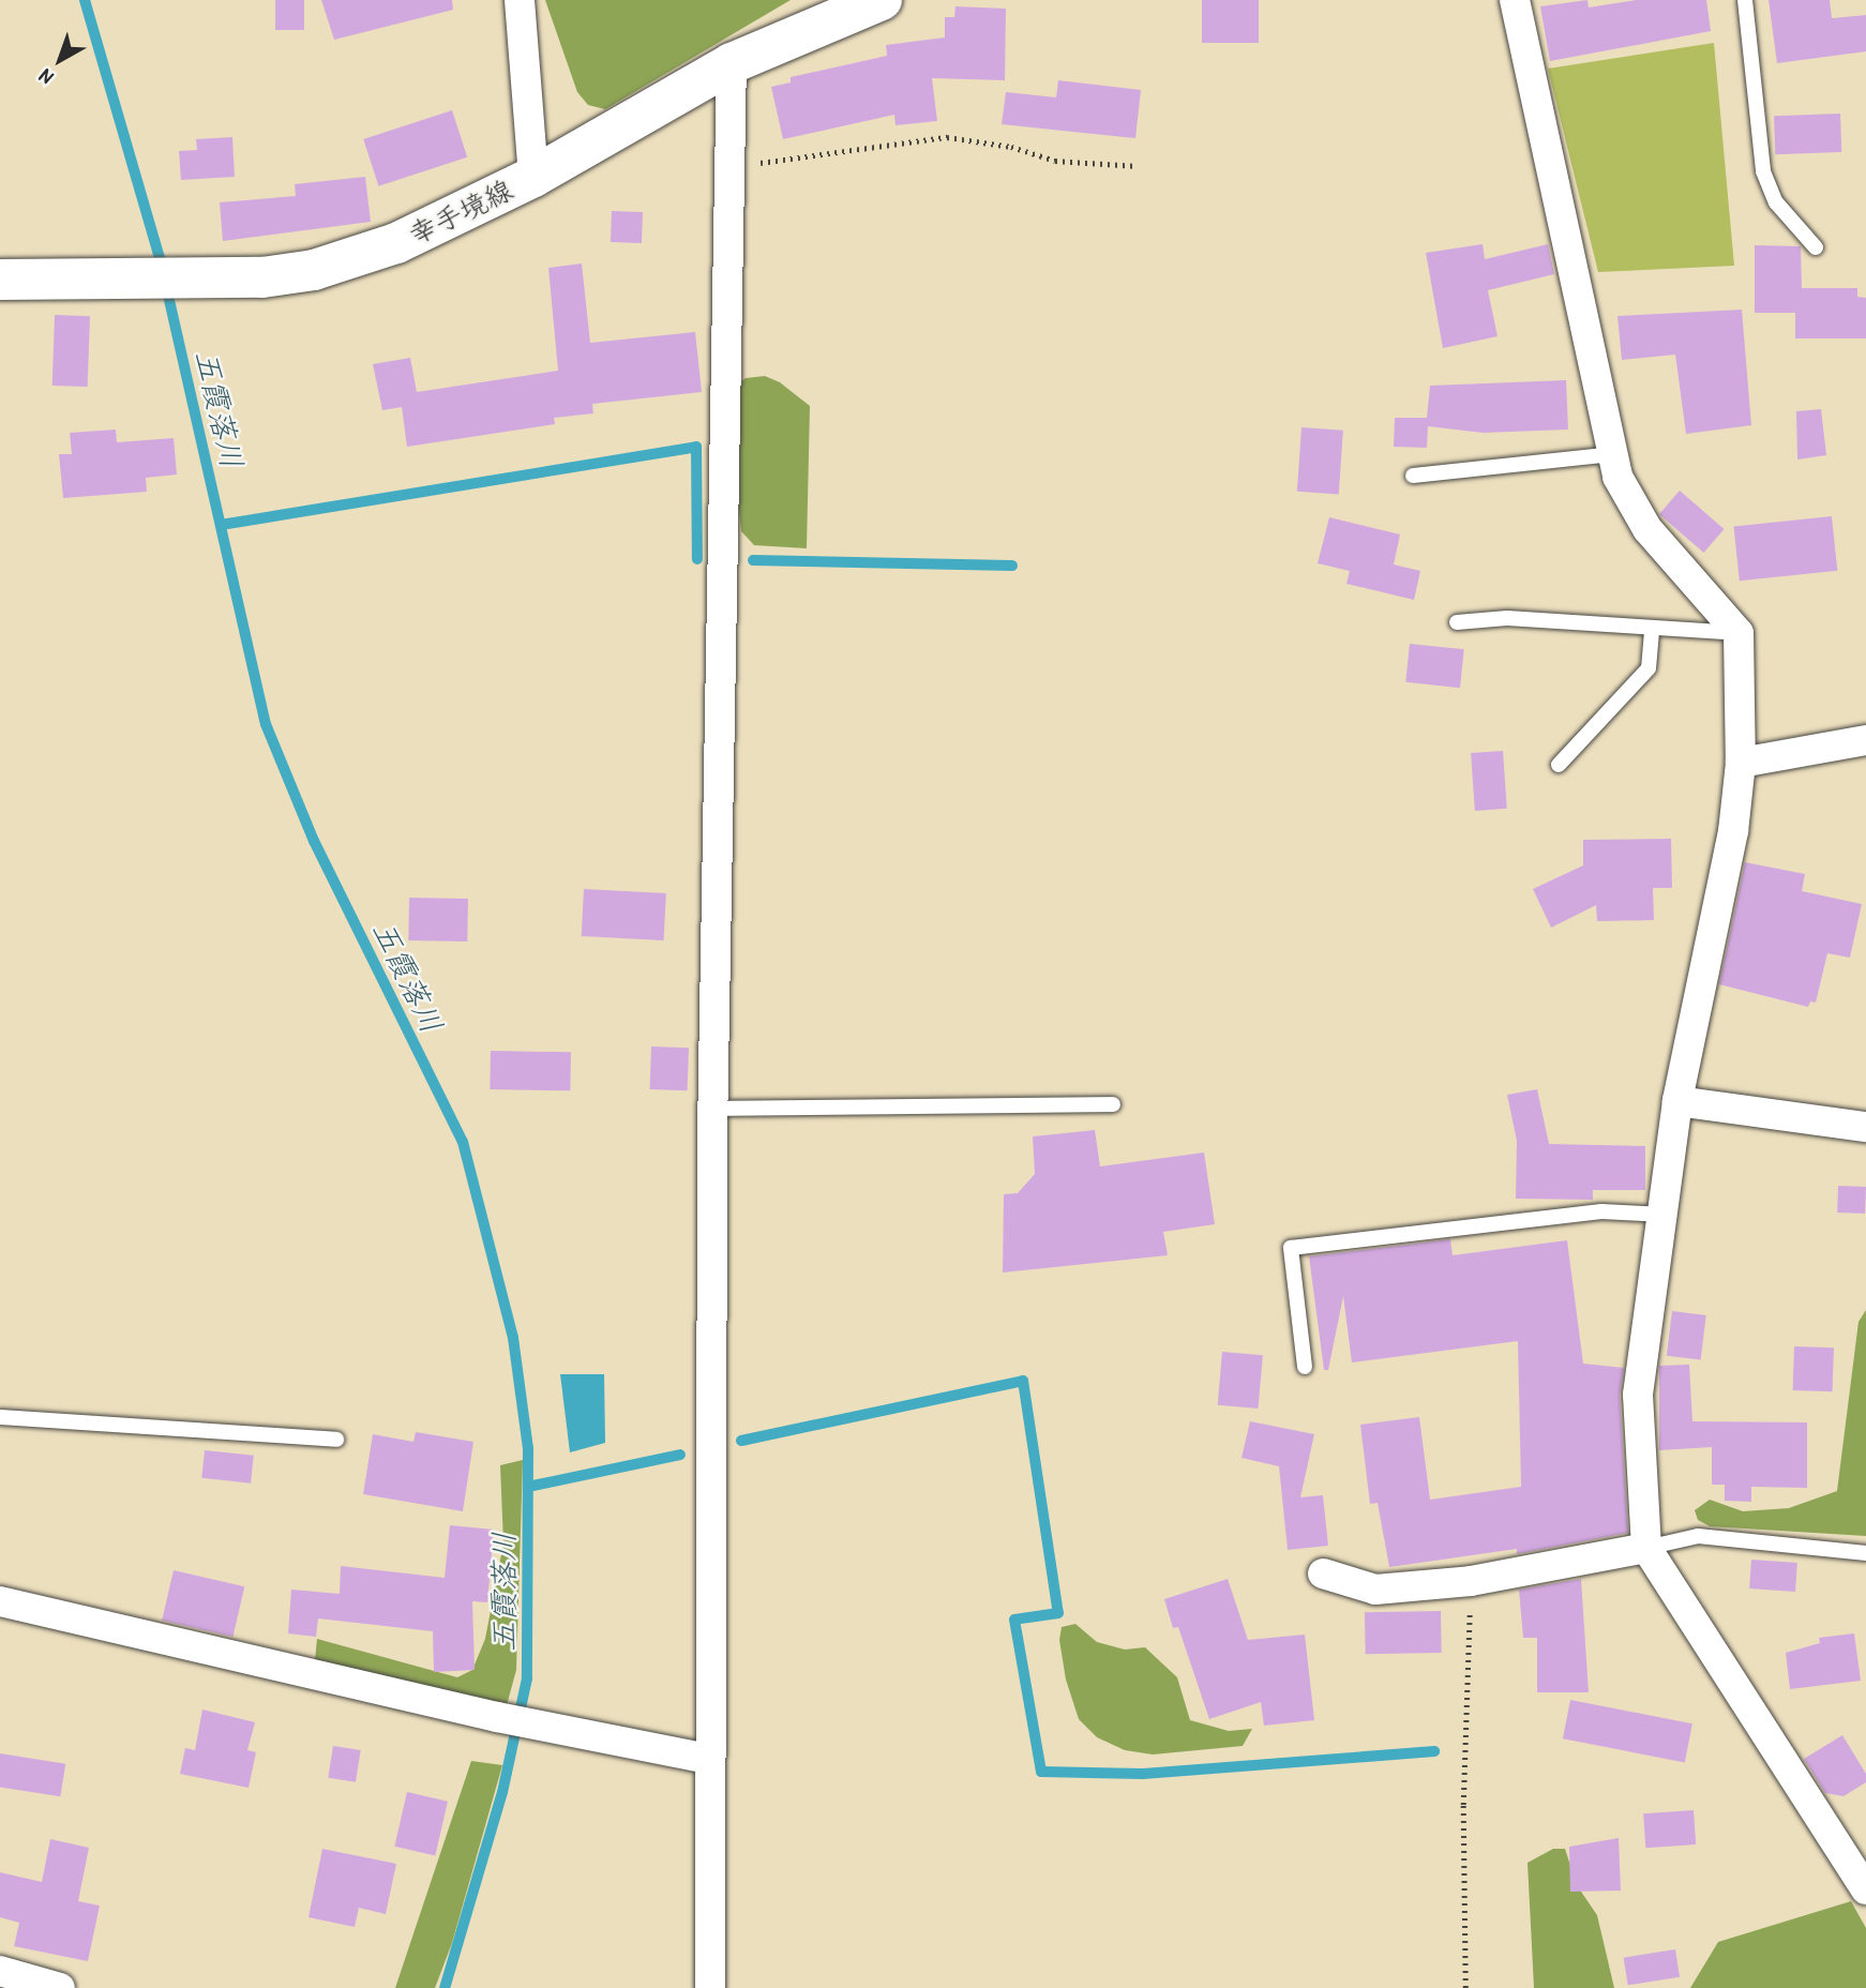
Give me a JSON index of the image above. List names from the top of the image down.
{
  "streets": {
    "main road": ["幸手境線"]
  },
  "water": ["五霞落川"],
  "north": "bottom left"
}
